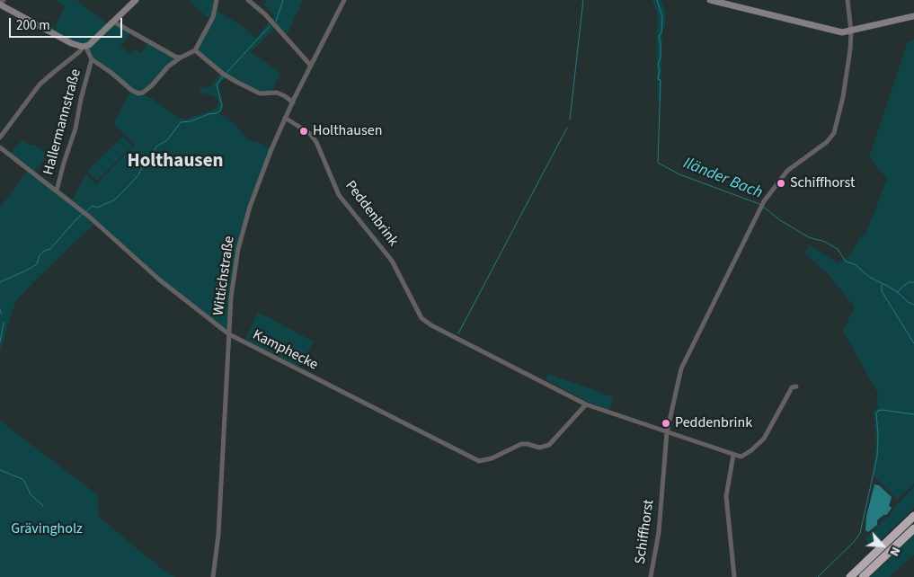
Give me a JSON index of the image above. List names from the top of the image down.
{
  "streets": {
    "street": [
      "Hallermannstraße",
      "Peddenbrink",
      "Wittichstraße",
      "Kamphecke",
      "Schiffhorst"
    ]
  },
  "crossings": [
    ["Hallermannstraße", "Kamphecke"],
    ["Peddenbrink", "Wittichstraße"],
    ["Peddenbrink", "Kamphecke"],
    ["Peddenbrink", "Schiffhorst"],
    ["Wittichstraße", "Kamphecke"]
  ],
  "districts": ["Holthausen"],
  "water": ["Iländer Bach"],
  "parks": ["Grävingholz"],
  "places": ["Holthausen", "Schiffhorst", "Peddenbrink"],
  "scale_bar": "200 m",
  "north": "bottom right"
}
